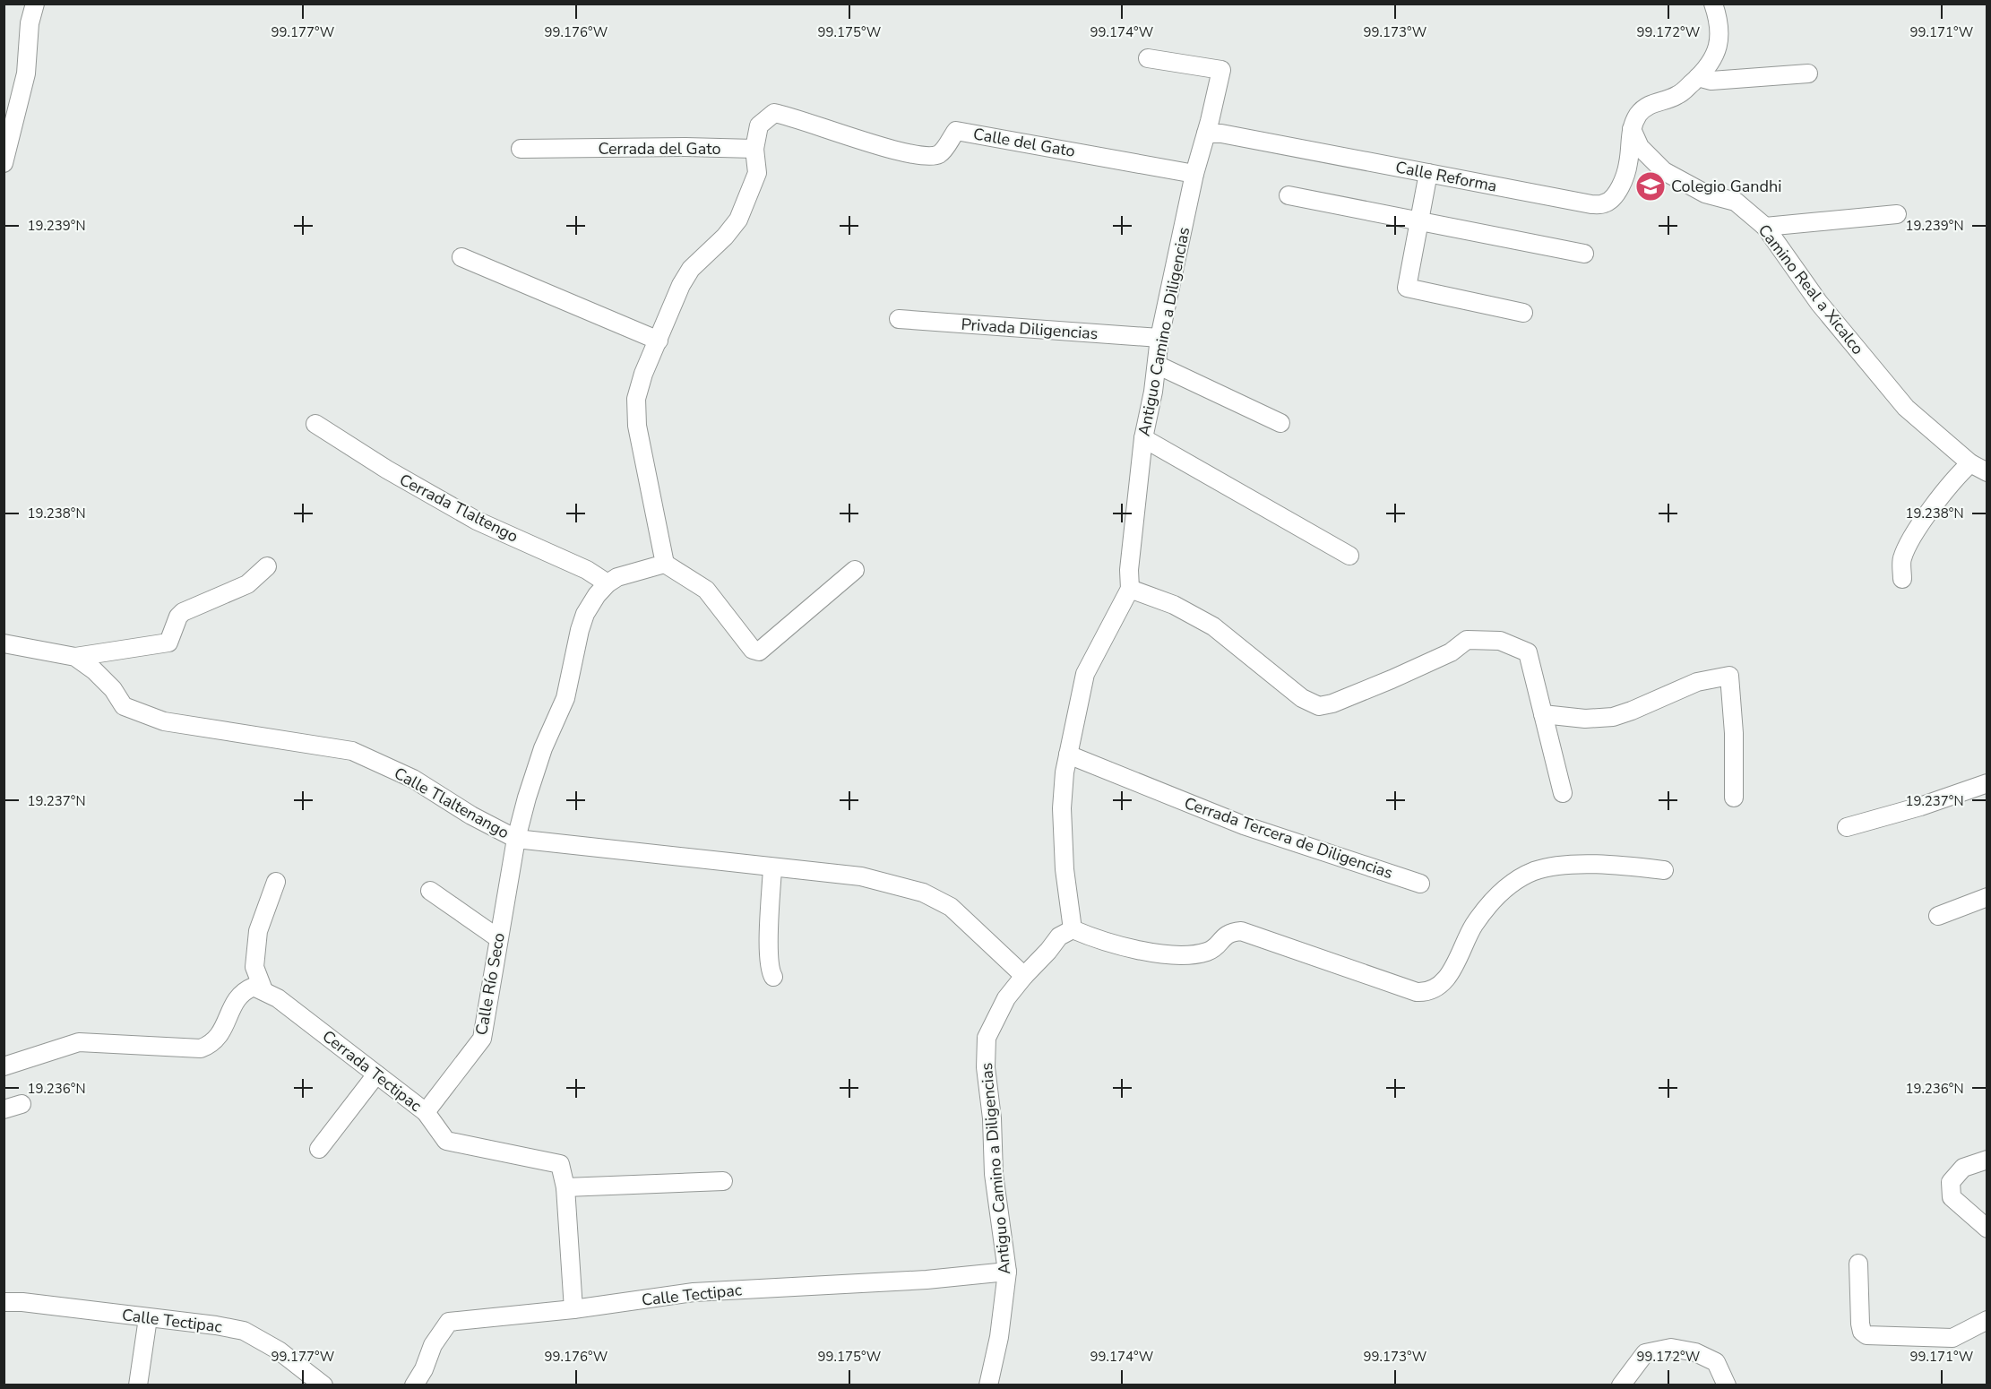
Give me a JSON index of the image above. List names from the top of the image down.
{
  "streets": {
    "street": [
      "Calle del Gato",
      "Cerrada del Gato",
      "Calle Reforma",
      "Camino Real a Xicalco",
      "Privada Diligencias",
      "Antiguo Camino a Diligencias",
      "Cerrada Tlaltengo",
      "Calle Tlaltenango",
      "Cerrada Tercera de Diligencias",
      "Calle Río Seco",
      "Cerrada Tectipac",
      "Calle Tectipac"
    ]
  },
  "crossings": [
    ["Calle del Gato", "Cerrada del Gato"],
    ["Calle del Gato", "Antiguo Camino a Diligencias"],
    ["Calle Reforma", "Camino Real a Xicalco"],
    ["Calle Reforma", "Antiguo Camino a Diligencias"],
    ["Privada Diligencias", "Antiguo Camino a Diligencias"],
    ["Antiguo Camino a Diligencias", "Calle Tlaltenango"],
    ["Antiguo Camino a Diligencias", "Cerrada Tercera de Diligencias"],
    ["Antiguo Camino a Diligencias", "Calle Tectipac"],
    ["Cerrada Tlaltengo", "Calle Río Seco"],
    ["Calle Tlaltenango", "Calle Río Seco"],
    ["Calle Río Seco", "Cerrada Tectipac"],
    ["Cerrada Tectipac", "Calle Tectipac"]
  ],
  "places": {
    "school or university": ["Colegio Gandhi"]
  },
  "coordinates": [
    "99.177°W",
    "99.176°W",
    "99.175°W",
    "99.174°W",
    "99.173°W",
    "99.172°W",
    "99.171°W",
    "19.239°N",
    "19.238°N",
    "19.237°N",
    "19.236°N"
  ]
}
